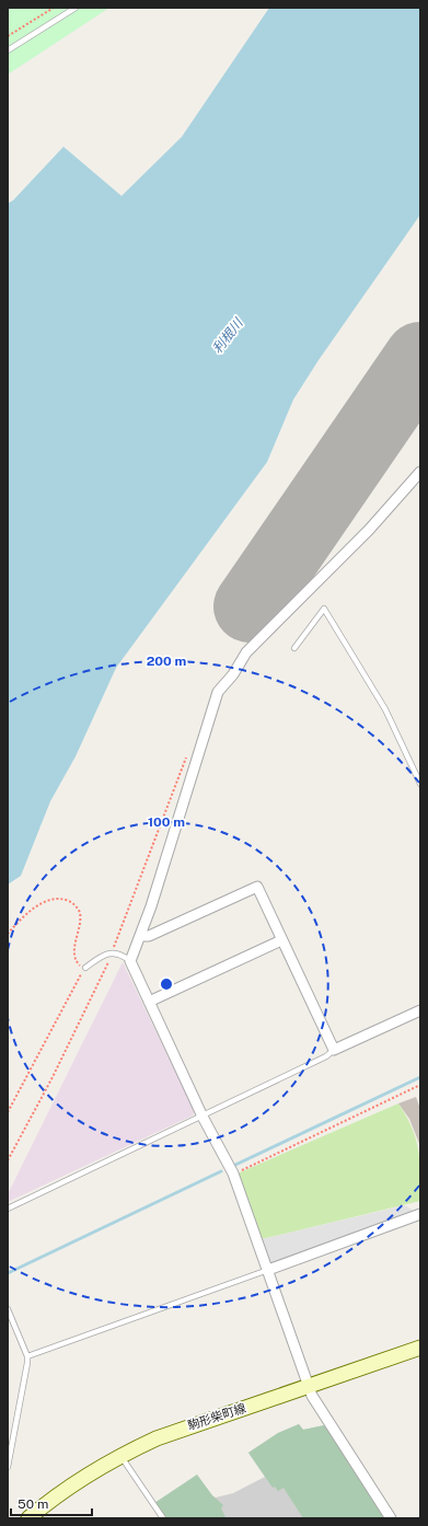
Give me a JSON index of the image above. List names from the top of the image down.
{
  "streets": {
    "main road": ["駒形柴町線"]
  },
  "water": ["利根川"],
  "scale_bar": "50 m",
  "rings": ["200 m", "100 m"]
}
